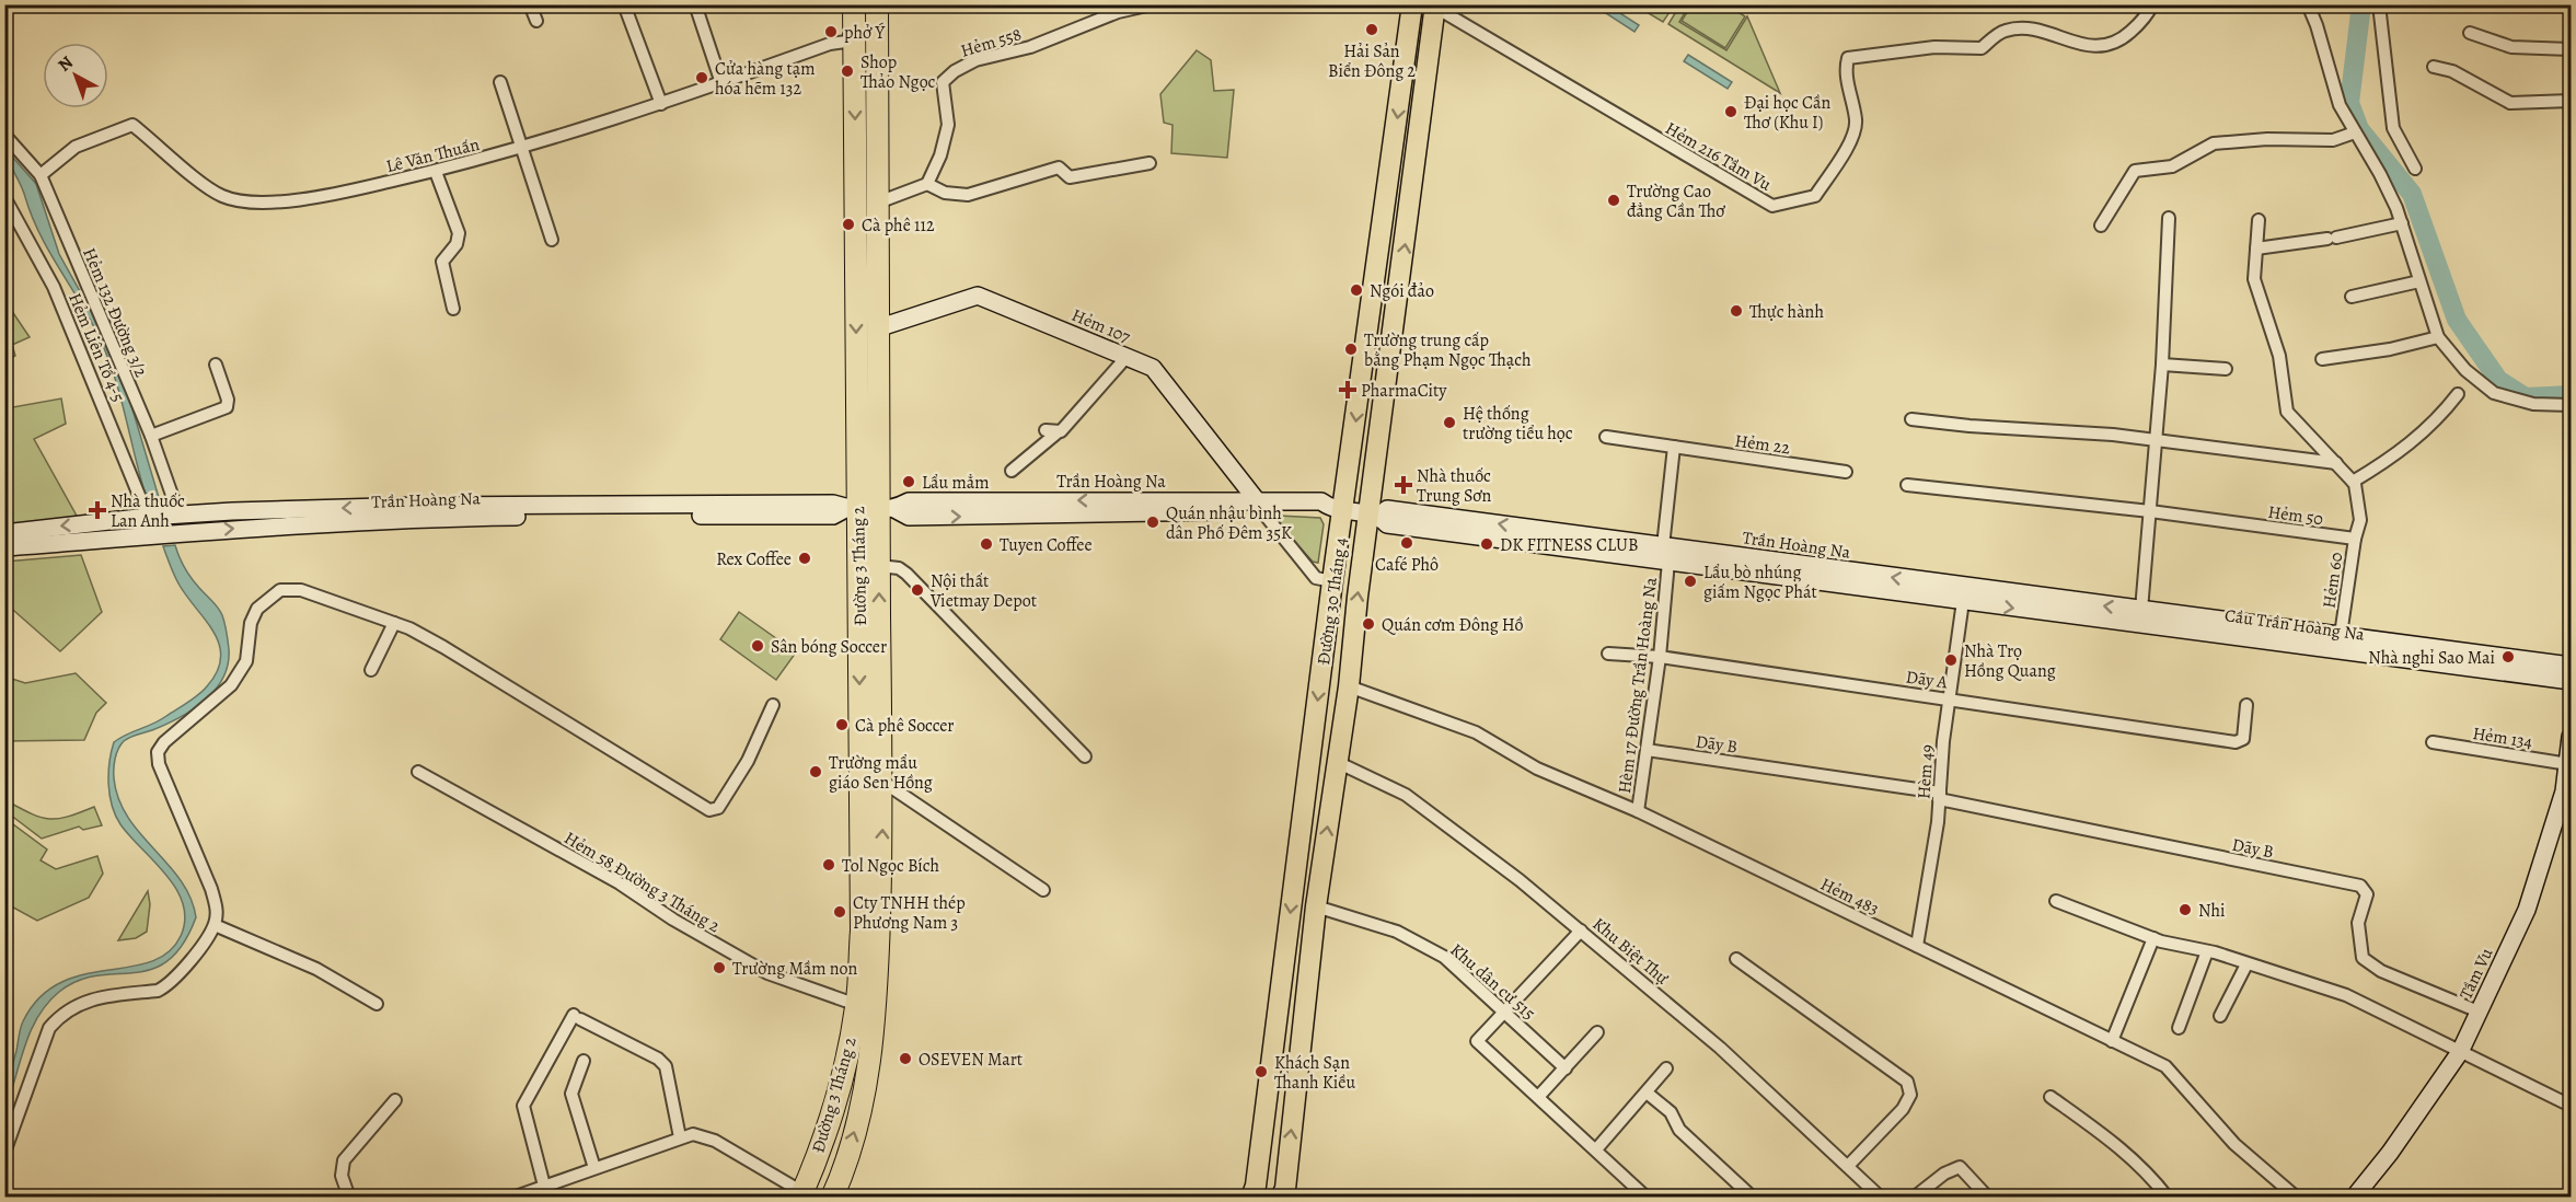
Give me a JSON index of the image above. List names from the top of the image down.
{
  "streets": {
    "highway": ["Đường 3 Tháng 2"],
    "main road": [
      "Hẻm 107",
      "Trần Hoàng Na",
      "Đường 30 Tháng 4",
      "Cầu Trần Hoàng Na",
      "Tầm Vu"
    ],
    "street": [
      "Hẻm 558",
      "Lê Văn Thuấn",
      "Hẻm 216 Tầm Vu",
      "Hẻm 132 Đường 3/2",
      "Hẻm Liên Tổ 4-5",
      "Hẻm 22",
      "Hẻm 50",
      "Hẻm 60",
      "Dãy A",
      "Hèm 17 Đường Trần Hoàng Na",
      "Hẻm 134",
      "Dãy B",
      "Hèm 49",
      "Hẻm 58 Đường 3 Tháng 2",
      "Hẻm 483",
      "Khu Biệt Thự",
      "Khu dân cư 515"
    ]
  },
  "crossings": [
    ["Lê Văn Thuấn", "Hẻm 132 Đường 3/2"],
    ["Lê Văn Thuấn", "Đường 3 Tháng 2"],
    ["Hẻm 216 Tầm Vu", "Đường 30 Tháng 4"],
    ["Hẻm 132 Đường 3/2", "Trần Hoàng Na"],
    ["Hẻm 107", "Trần Hoàng Na"],
    ["Hẻm 107", "Đường 3 Tháng 2"],
    ["Hẻm 107", "Đường 30 Tháng 4"],
    ["Hẻm Liên Tổ 4-5", "Trần Hoàng Na"],
    ["Trần Hoàng Na", "Đường 3 Tháng 2"],
    ["Trần Hoàng Na", "Đường 30 Tháng 4"],
    ["Trần Hoàng Na", "Cầu Trần Hoàng Na"],
    ["Trần Hoàng Na", "Hèm 17 Đường Trần Hoàng Na"],
    ["Trần Hoàng Na", "Hèm 49"],
    ["Hẻm 50", "Hẻm 60"],
    ["Đường 3 Tháng 2", "Hẻm 58 Đường 3 Tháng 2"],
    ["Đường 30 Tháng 4", "Hẻm 483"],
    ["Đường 30 Tháng 4", "Khu Biệt Thự"],
    ["Đường 30 Tháng 4", "Khu dân cư 515"],
    ["Dãy A", "Hèm 17 Đường Trần Hoàng Na"],
    ["Dãy A", "Hèm 49"],
    ["Hèm 17 Đường Trần Hoàng Na", "Dãy B"],
    ["Hèm 17 Đường Trần Hoàng Na", "Hẻm 483"],
    ["Hẻm 134", "Tầm Vu"],
    ["Dãy B", "Hèm 49"],
    ["Dãy B", "Tầm Vu"],
    ["Hèm 49", "Hẻm 483"]
  ],
  "places": {
    "other": [
      "Hải Sản Biển Đông 2",
      "phở Ý",
      "Shop Thảo Ngọc",
      "Cửa hàng tạm hóa hẽm 132",
      "Đại học Cần Thơ (Khu I)",
      "Trường Cao đẳng Cần Thơ",
      "Cà phê 112",
      "Ngói đảo",
      "Thực hành",
      "Trường trung cấp bằng Phạm Ngọc Thạch",
      "Hệ thống trường tiểu học",
      "Lẩu mẳm",
      "Quán nhậu bình dân Phố Đêm 35K",
      "Café Phô",
      "Tuyen Coffee",
      "DK FITNESS CLUB",
      "Rex Coffee",
      "Lẩu bò nhúng giấm Ngọc Phát",
      "Nội thất Vietmay Depot",
      "Quán cơm Đông Hồ",
      "Sân bóng Soccer",
      "Nhà nghỉ Sao Mai",
      "Nhà Trọ Hồng Quang",
      "Cà phê Soccer",
      "Trường mẩu giáo Sen Hồng",
      "Tol Ngọc Bích",
      "Nhi",
      "Cty TNHH thép Phương Nam 3",
      "Trường Mầm non",
      "OSEVEN Mart",
      "Khách Sạn Thanh Kiều"
    ],
    "health": ["PharmaCity", "Nhà thuốc Trung Sơn", "Nhà thuốc Lan Anh"]
  },
  "north": "top left"
}
